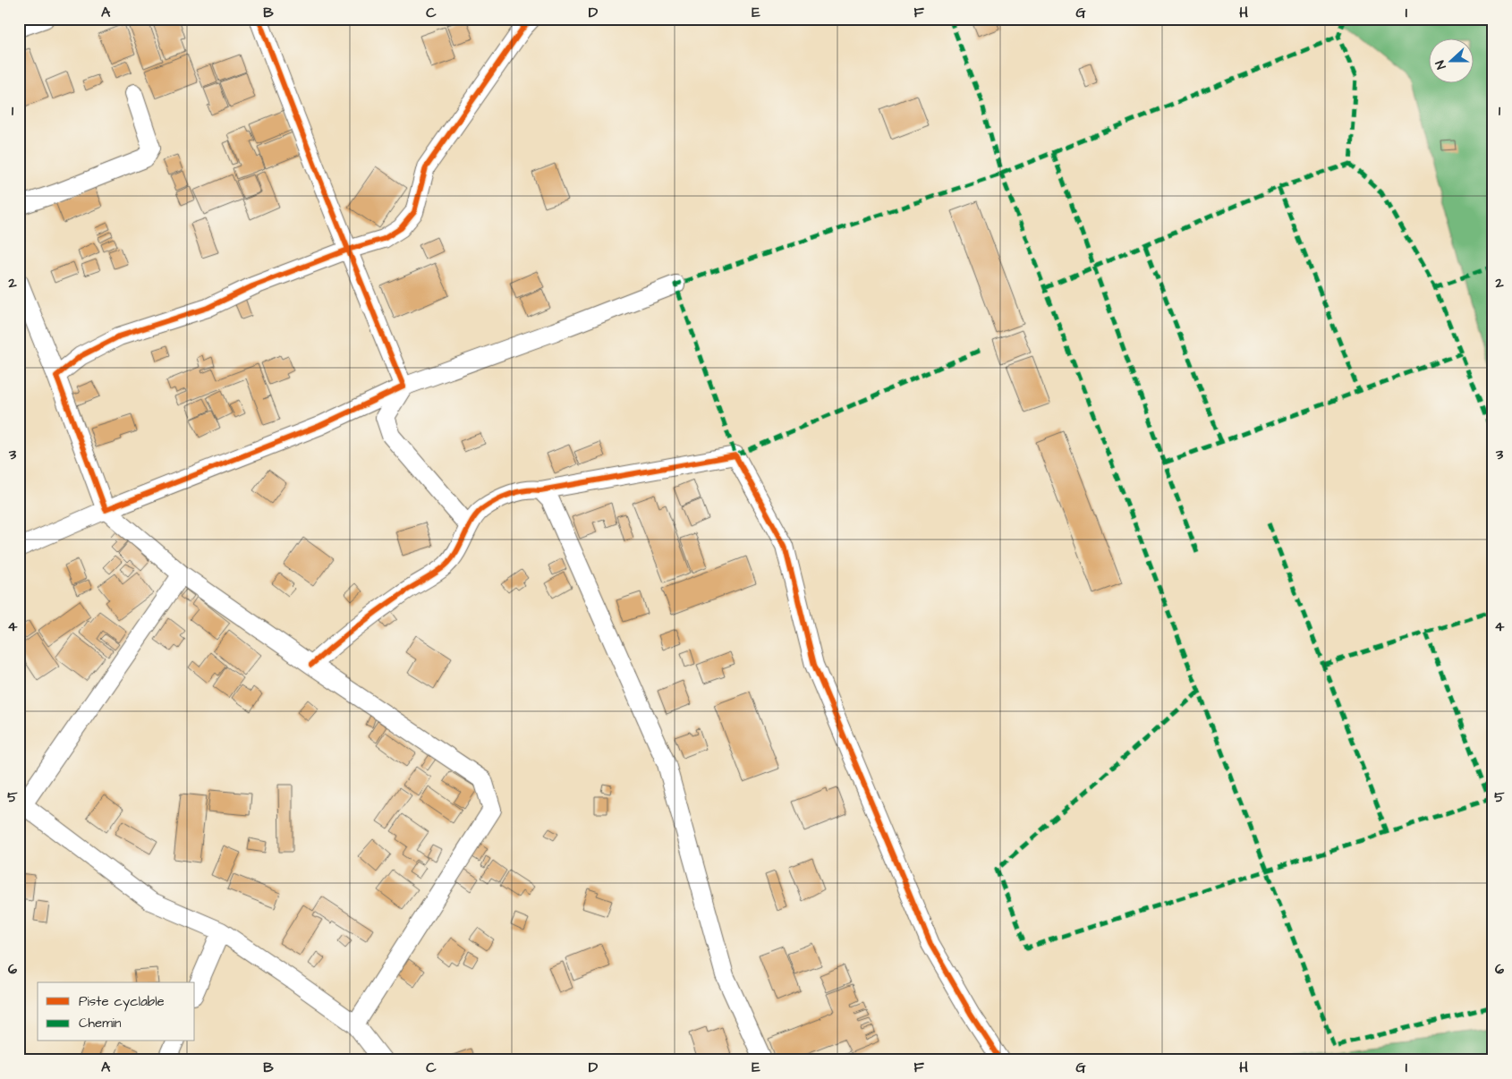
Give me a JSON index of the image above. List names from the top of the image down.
{
  "legend": ["Piste cyclable", "Chemin"],
  "north": "left",
  "grid": {
    "columns": [
      "A",
      "B",
      "C",
      "D",
      "E",
      "F",
      "G",
      "H",
      "I"
    ],
    "rows": [
      "1",
      "2",
      "3",
      "4",
      "5",
      "6"
    ]
  }
}
